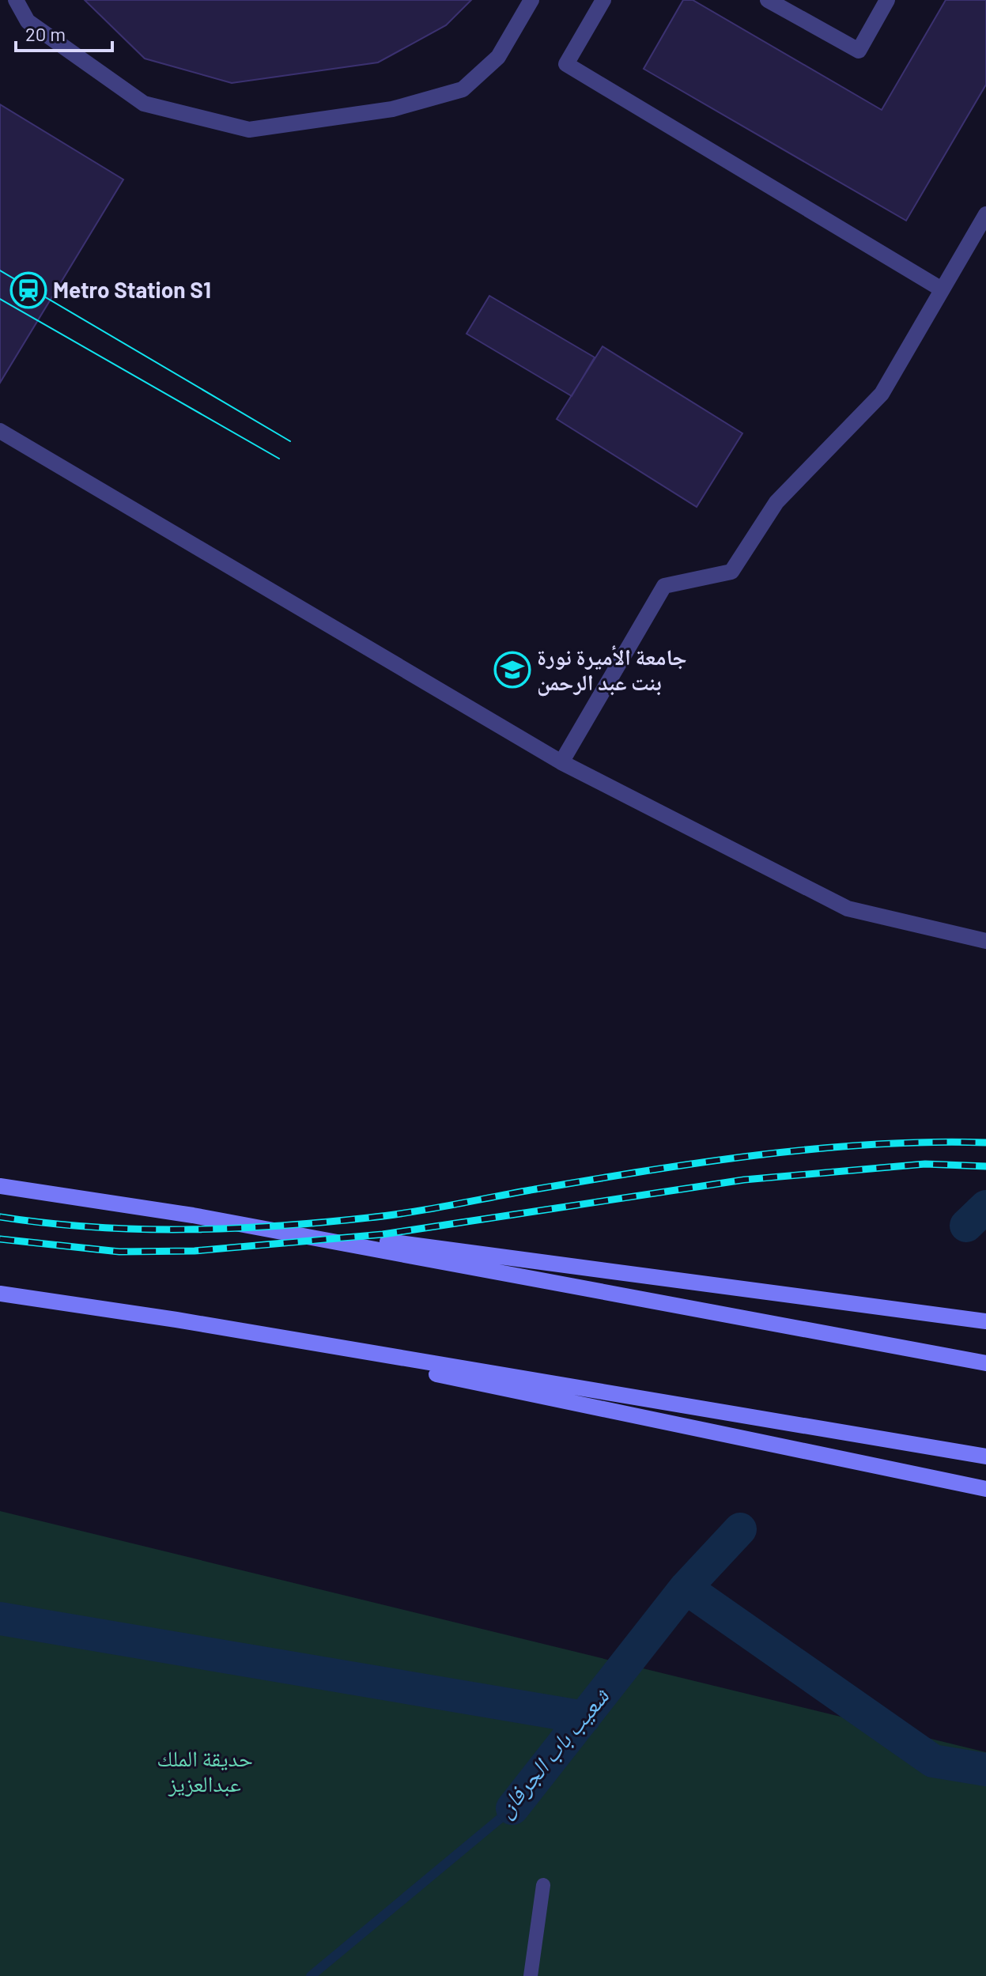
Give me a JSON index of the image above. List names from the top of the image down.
{
  "water": ["شعيب باب الجرفان"],
  "parks": ["حديقة الملك عبدالعزيز"],
  "places": {
    "station": ["Metro Station S1"],
    "school or university": ["جامعة الأميرة نورة بنت عبد الرحمن"]
  },
  "scale_bar": "20 m"
}
